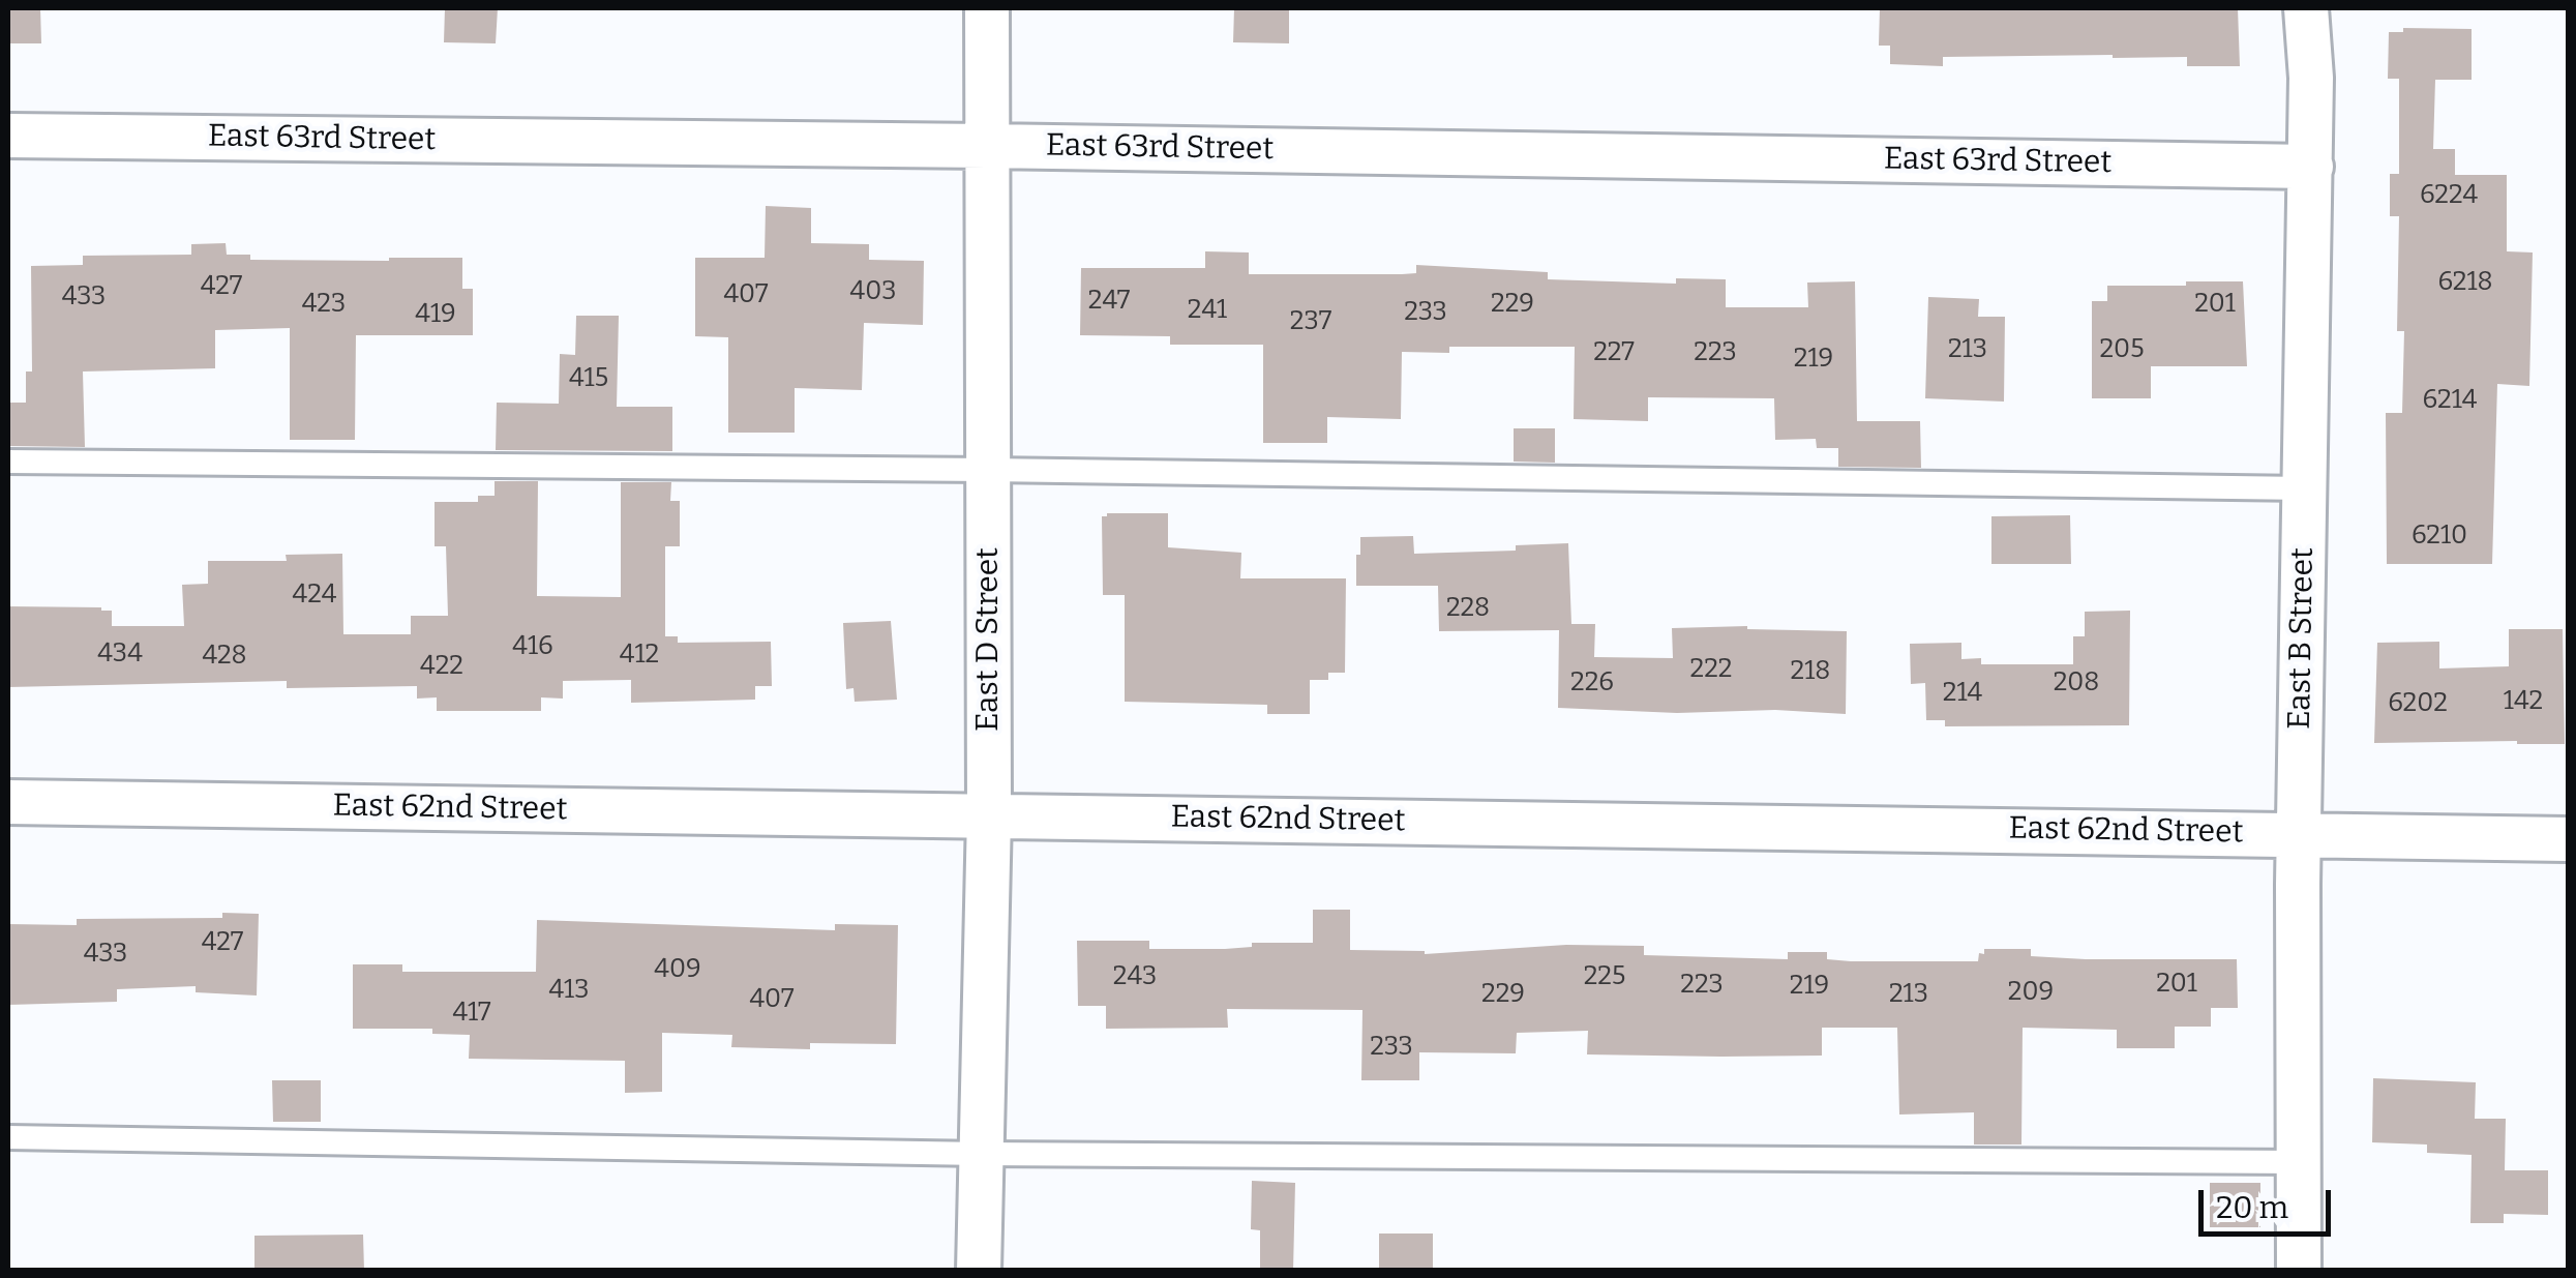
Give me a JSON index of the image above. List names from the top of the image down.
{
  "streets": {
    "street": [
      "East 63rd Street",
      "East B Street",
      "East D Street",
      "East 62nd Street"
    ]
  },
  "crossings": [
    ["East 63rd Street", "East B Street"],
    ["East 63rd Street", "East D Street"],
    ["East B Street", "East 62nd Street"],
    ["East D Street", "East 62nd Street"]
  ],
  "house_numbers": [
    "6224",
    "6218",
    "427",
    "403",
    "407",
    "433",
    "247",
    "423",
    "229",
    "201",
    "241",
    "233",
    "419",
    "237",
    "213",
    "205",
    "227",
    "223",
    "219",
    "415",
    "6214",
    "6210",
    "424",
    "228",
    "416",
    "434",
    "412",
    "428",
    "422",
    "222",
    "218",
    "226",
    "208",
    "214",
    "142",
    "6202",
    "427",
    "433",
    "409",
    "243",
    "225",
    "201",
    "223",
    "219",
    "413",
    "209",
    "229",
    "213",
    "407",
    "417",
    "233"
  ],
  "scale_bar": "20 m"
}
